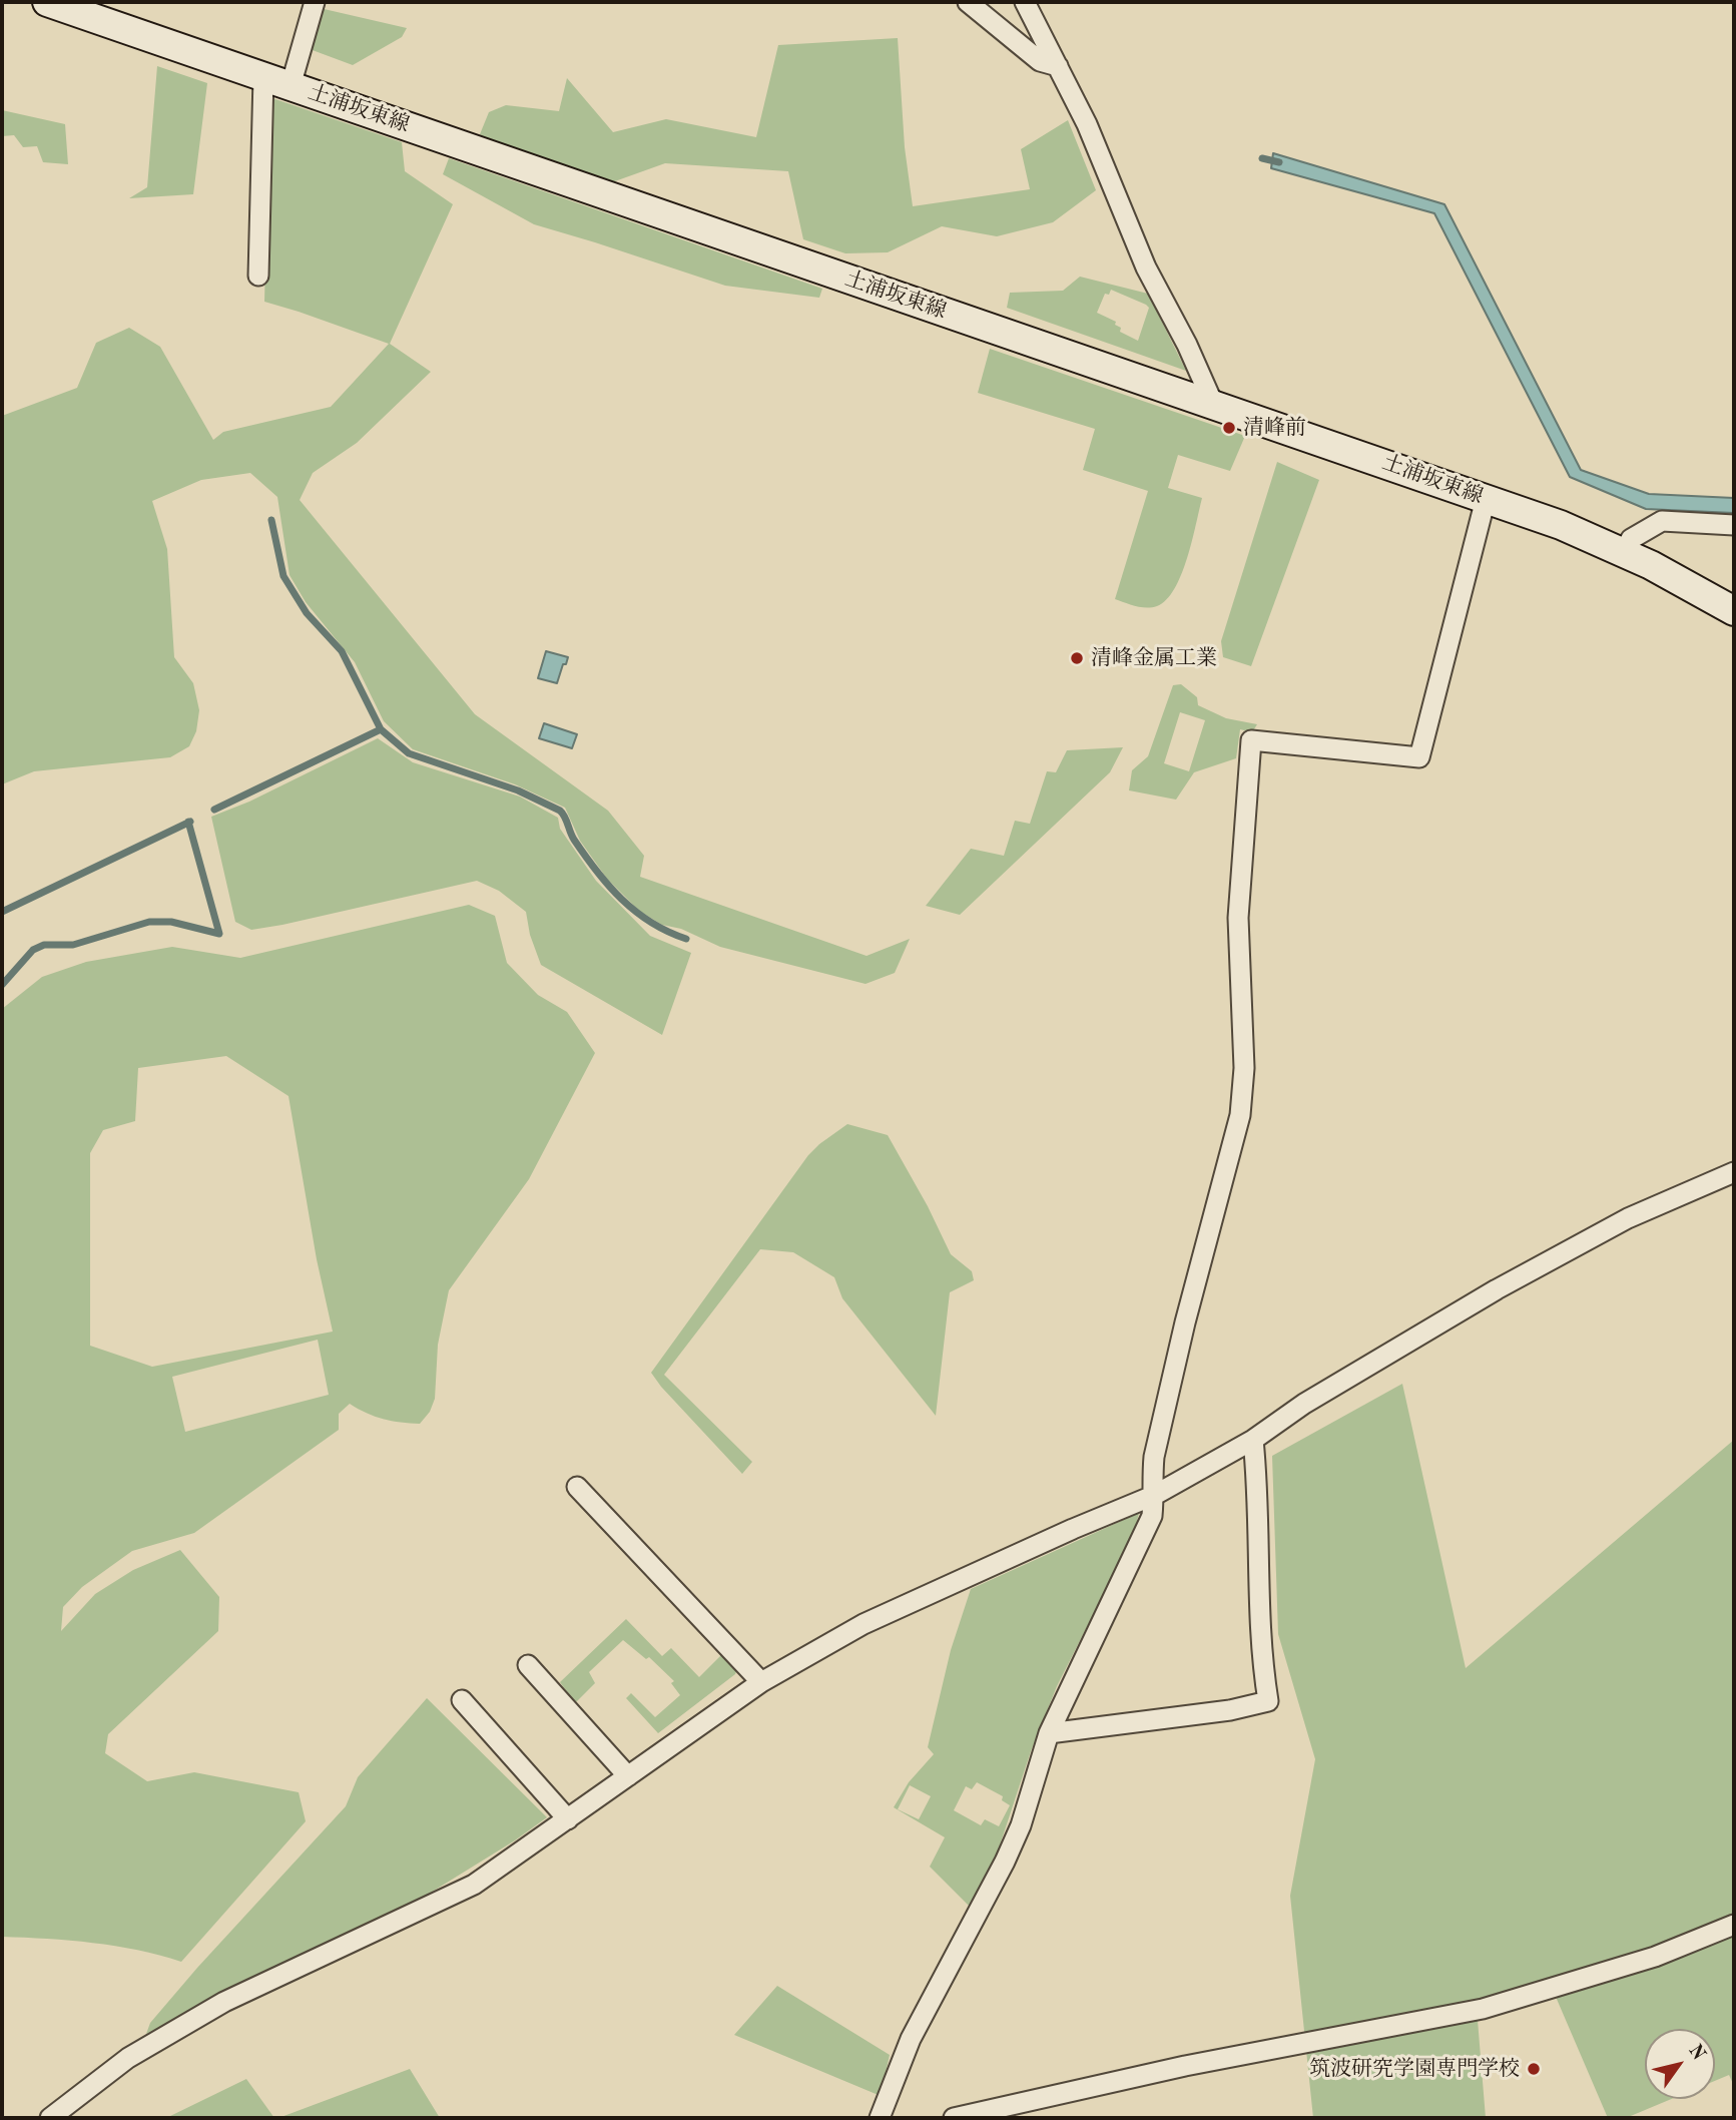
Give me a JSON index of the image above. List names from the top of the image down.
{
  "streets": {
    "main road": ["土浦坂東線"]
  },
  "places": ["清峰前", "清峰金属工業", "筑波研究学園専門学校"],
  "north": "top right"
}
